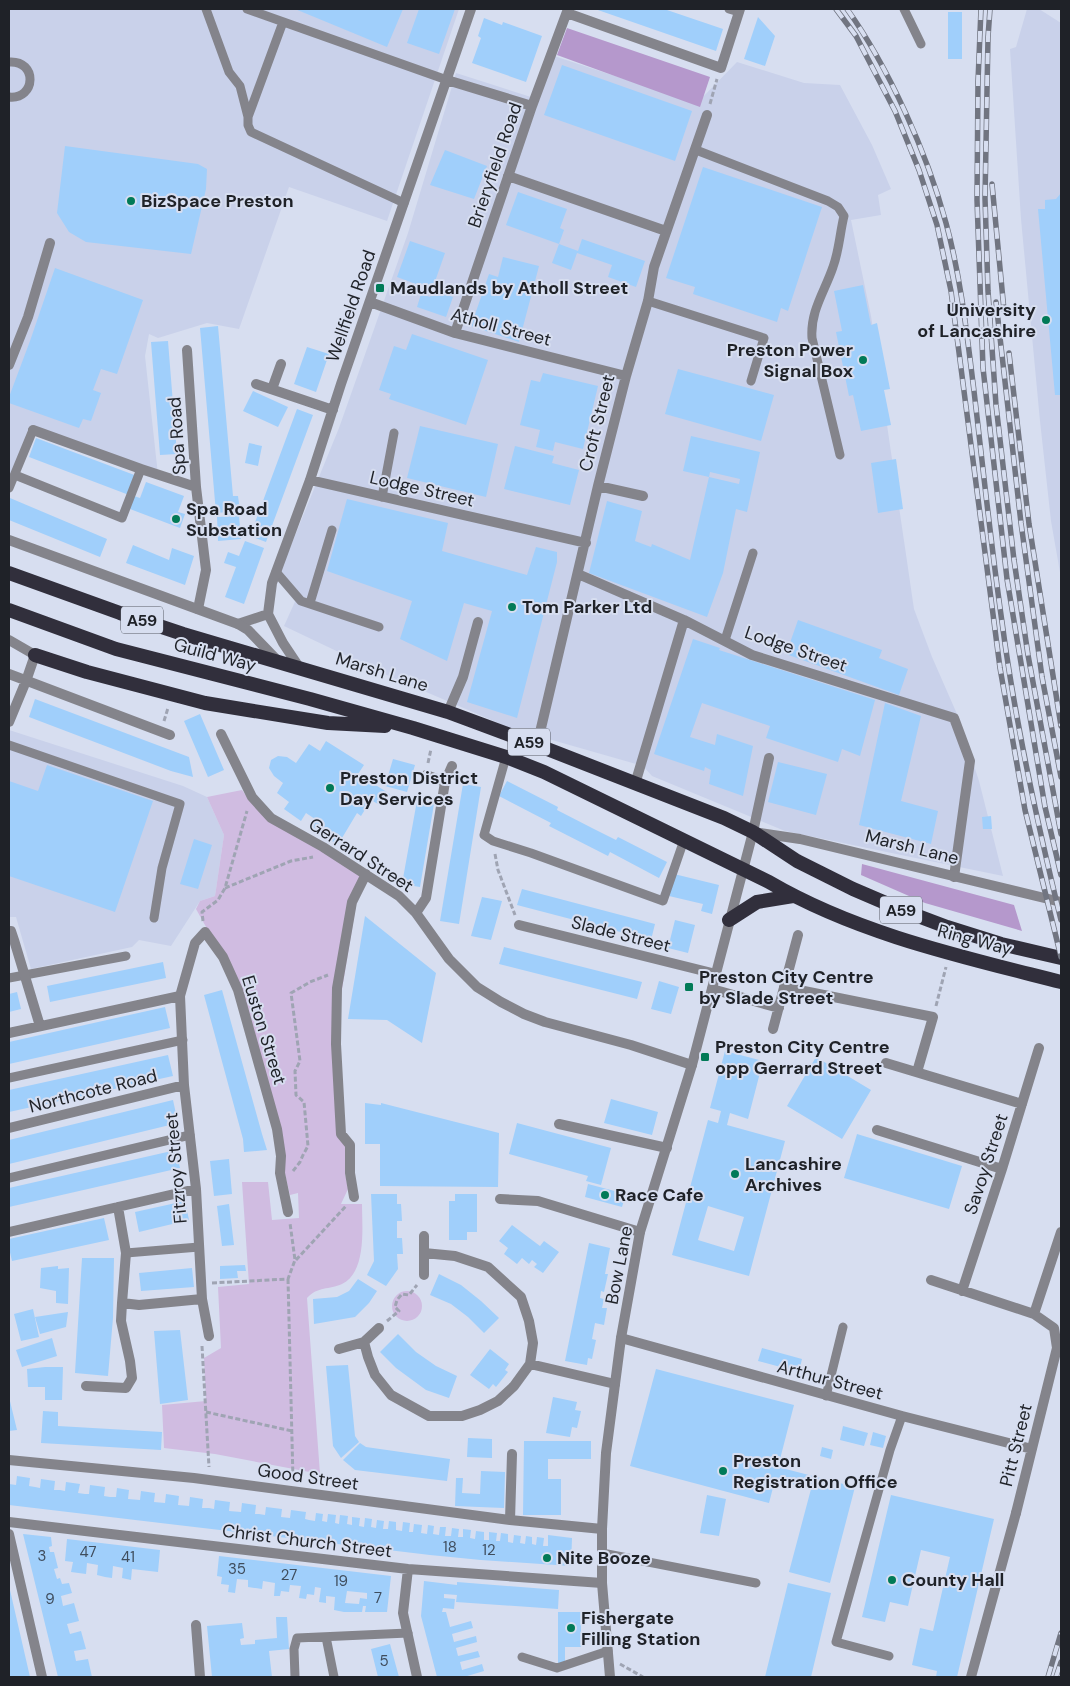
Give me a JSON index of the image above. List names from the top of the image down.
{
  "streets": {
    "highway": [
      "A59",
      "Guild Way",
      "Marsh Lane",
      "Ring Way"
    ],
    "street": [
      "Brieryfield Road",
      "Wellfield Road",
      "Atholl Street",
      "Croft Street",
      "Spa Road",
      "Lodge Street",
      "Gerrard Street",
      "Slade Street",
      "Euston Street",
      "Northcote Road",
      "Savoy Street",
      "Fitzroy Street",
      "Bow Lane",
      "Arthur Street",
      "Pitt Street",
      "Good Street",
      "Christ Church Street"
    ]
  },
  "crossings": [
    ["Brieryfield Road", "Atholl Street"],
    ["Wellfield Road", "Atholl Street"],
    ["Wellfield Road", "Lodge Street"],
    ["Atholl Street", "Croft Street"],
    ["Croft Street", "Lodge Street"],
    ["Croft Street", "Marsh Lane"],
    ["Spa Road", "Marsh Lane"],
    ["Lodge Street", "Marsh Lane"],
    ["A59", "Guild Way"],
    ["A59", "Ring Way"],
    ["A59", "Bow Lane"],
    ["Guild Way", "Marsh Lane"],
    ["Marsh Lane", "Ring Way"],
    ["Gerrard Street", "Bow Lane"],
    ["Slade Street", "Bow Lane"],
    ["Ring Way", "Bow Lane"],
    ["Northcote Road", "Fitzroy Street"],
    ["Savoy Street", "Pitt Street"],
    ["Bow Lane", "Arthur Street"],
    ["Bow Lane", "Good Street"],
    ["Bow Lane", "Christ Church Street"],
    ["Arthur Street", "Pitt Street"]
  ],
  "places": {
    "other": [
      "BizSpace Preston",
      "University of Lancashire",
      "Preston Power Signal Box",
      "Spa Road Substation",
      "Tom Parker Ltd",
      "Preston District Day Services",
      "Lancashire Archives",
      "Race Cafe",
      "Preston Registration Office",
      "Nite Booze",
      "County Hall",
      "Fishergate Filling Station"
    ],
    "transit": ["Maudlands by Atholl Street", "Preston City Centre by Slade Street", "Preston City Centre opp Gerrard Street"]
  },
  "house_numbers": [
    "18",
    "12",
    "47",
    "3",
    "41",
    "35",
    "27",
    "19",
    "7",
    "9",
    "5"
  ]
}
